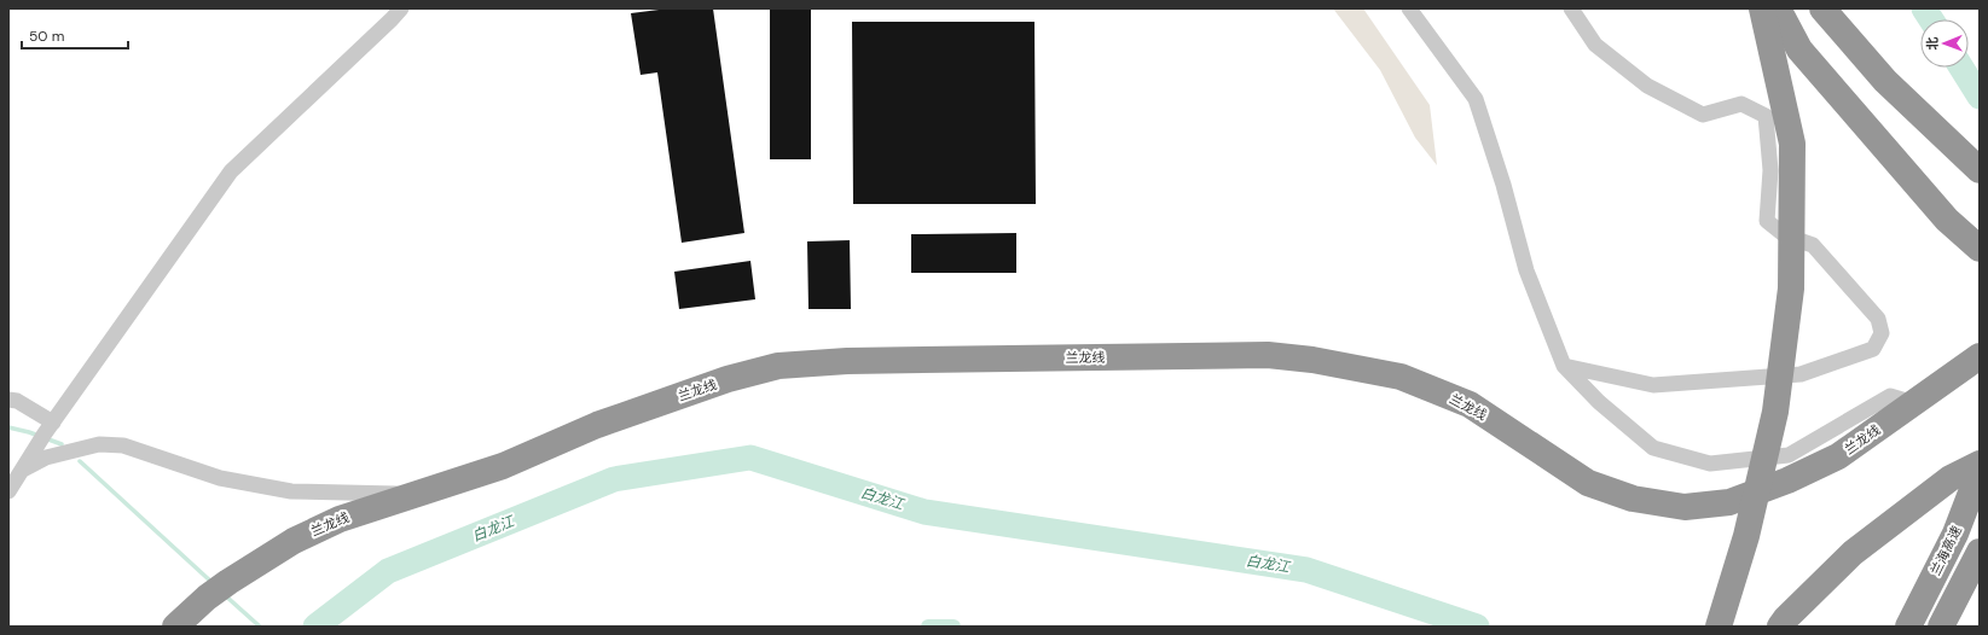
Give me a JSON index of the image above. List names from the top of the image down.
{
  "streets": {
    "highway": ["兰龙线", "兰海高速"]
  },
  "water": ["白龙江"],
  "scale_bar": "50 m",
  "north": "left"
}
